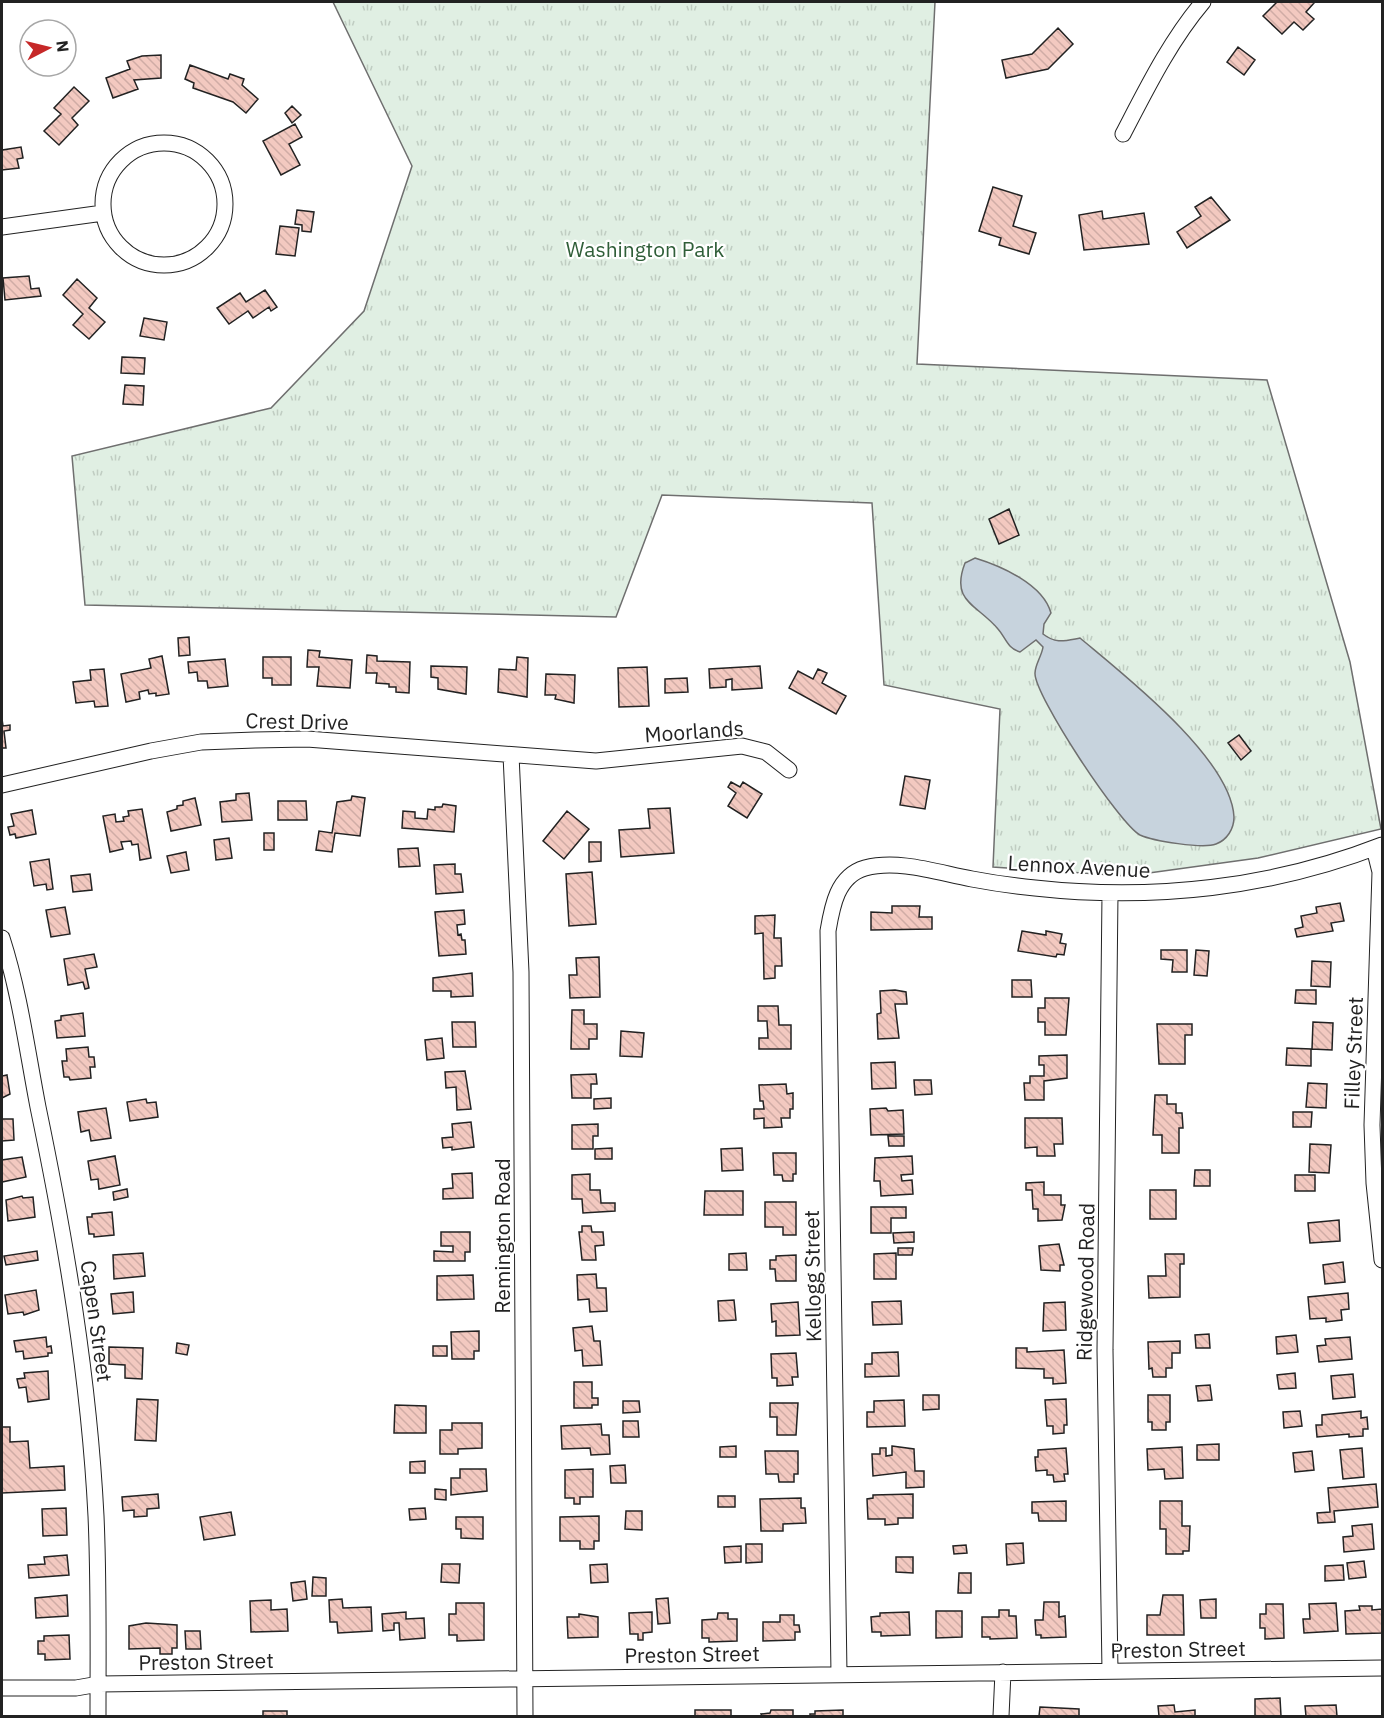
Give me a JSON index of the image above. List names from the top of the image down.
{
  "streets": {
    "street": [
      "Crest Drive",
      "Moorlands",
      "Lennox Avenue",
      "Filley Street",
      "Remington Road",
      "Kellogg Street",
      "Ridgewood Road",
      "Capen Street",
      "Preston Street"
    ]
  },
  "crossings": [
    ["Crest Drive", "Moorlands"],
    ["Crest Drive", "Remington Road"],
    ["Lennox Avenue", "Filley Street"],
    ["Lennox Avenue", "Kellogg Street"],
    ["Lennox Avenue", "Ridgewood Road"],
    ["Remington Road", "Preston Street"],
    ["Kellogg Street", "Preston Street"],
    ["Ridgewood Road", "Preston Street"],
    ["Capen Street", "Preston Street"]
  ],
  "parks": ["Washington Park"],
  "north": "right"
}
